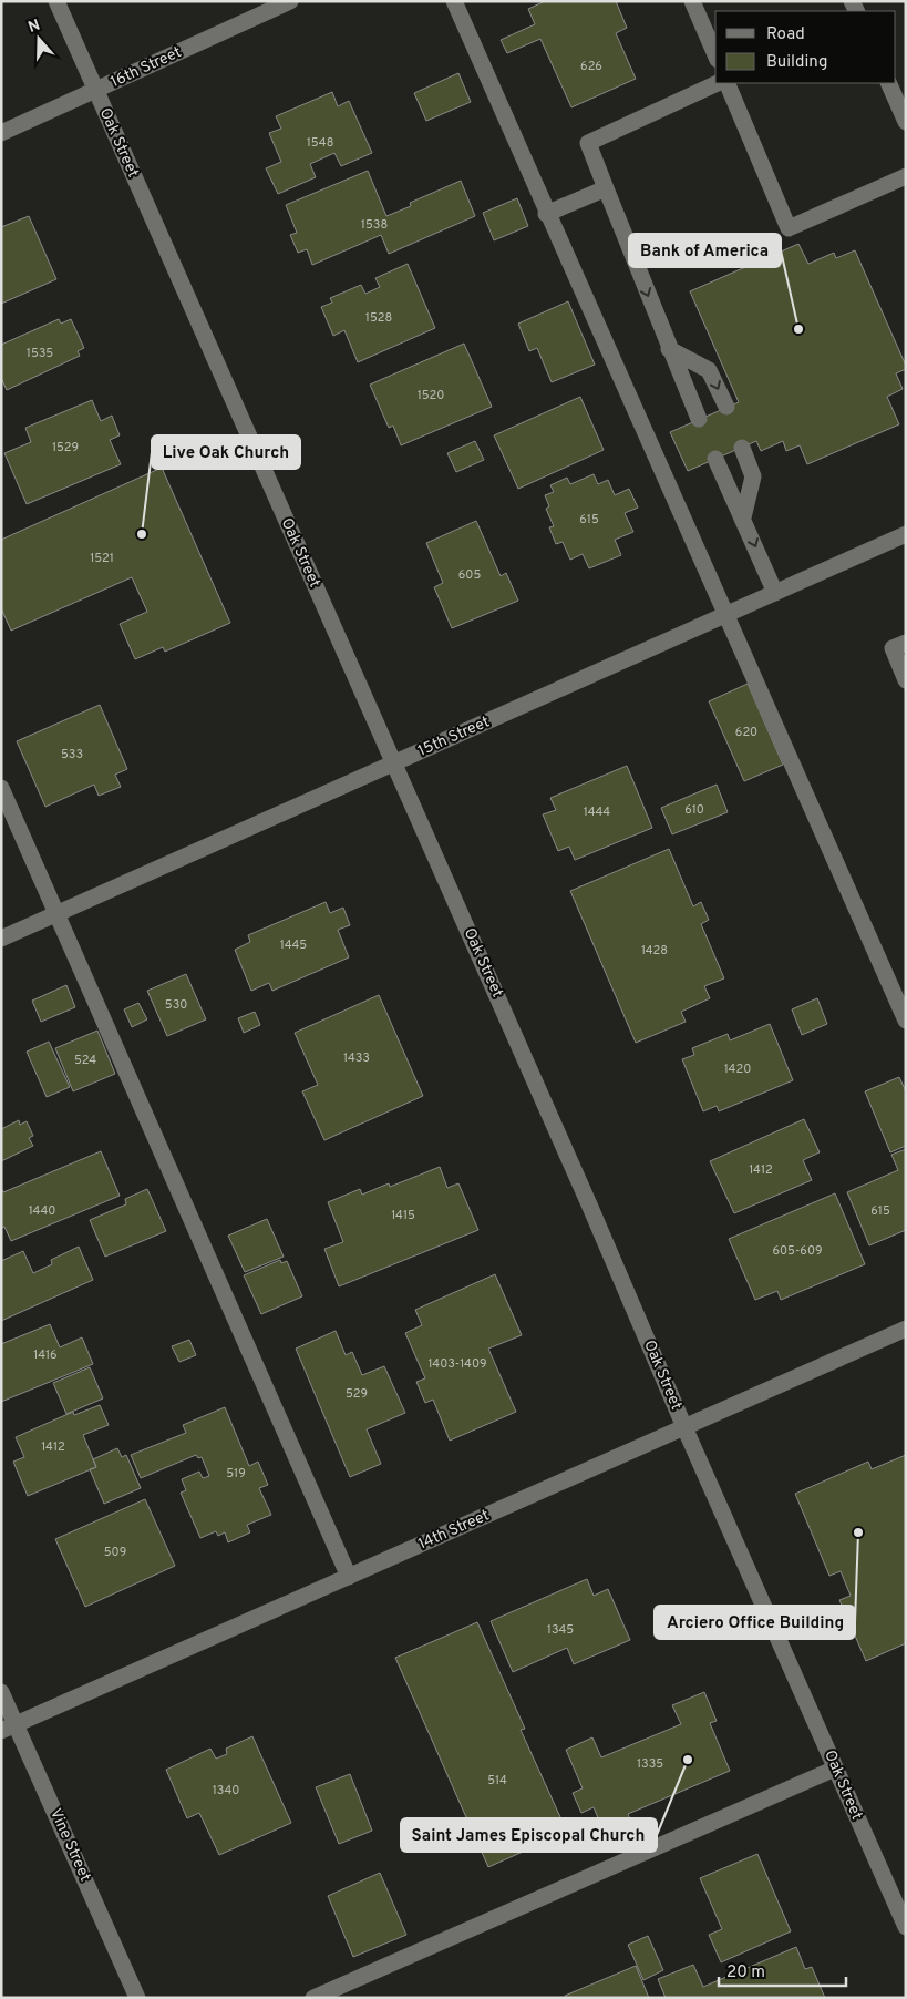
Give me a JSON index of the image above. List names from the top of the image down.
{
  "streets": {
    "street": [
      "16th Street",
      "Oak Street",
      "15th Street",
      "14th Street",
      "Vine Street"
    ]
  },
  "crossings": [
    ["16th Street", "Oak Street"],
    ["Oak Street", "15th Street"],
    ["Oak Street", "14th Street"],
    ["14th Street", "Vine Street"]
  ],
  "places": [
    "Bank of America",
    "Live Oak Church",
    "Arciero Office Building",
    "Saint James Episcopal Church"
  ],
  "house_numbers": [
    "626",
    "1548",
    "1538",
    "1528",
    "1535",
    "1520",
    "1529",
    "615",
    "1521",
    "605",
    "620",
    "533",
    "610",
    "1444",
    "1445",
    "1428",
    "530",
    "1433",
    "524",
    "1420",
    "1412",
    "1440",
    "615",
    "1415",
    "605-609",
    "1416",
    "1403-1409",
    "529",
    "1412",
    "519",
    "509",
    "1345",
    "1335",
    "514",
    "1340"
  ],
  "legend": ["Road", "Building"],
  "scale_bar": "20 m",
  "north": "top"
}
